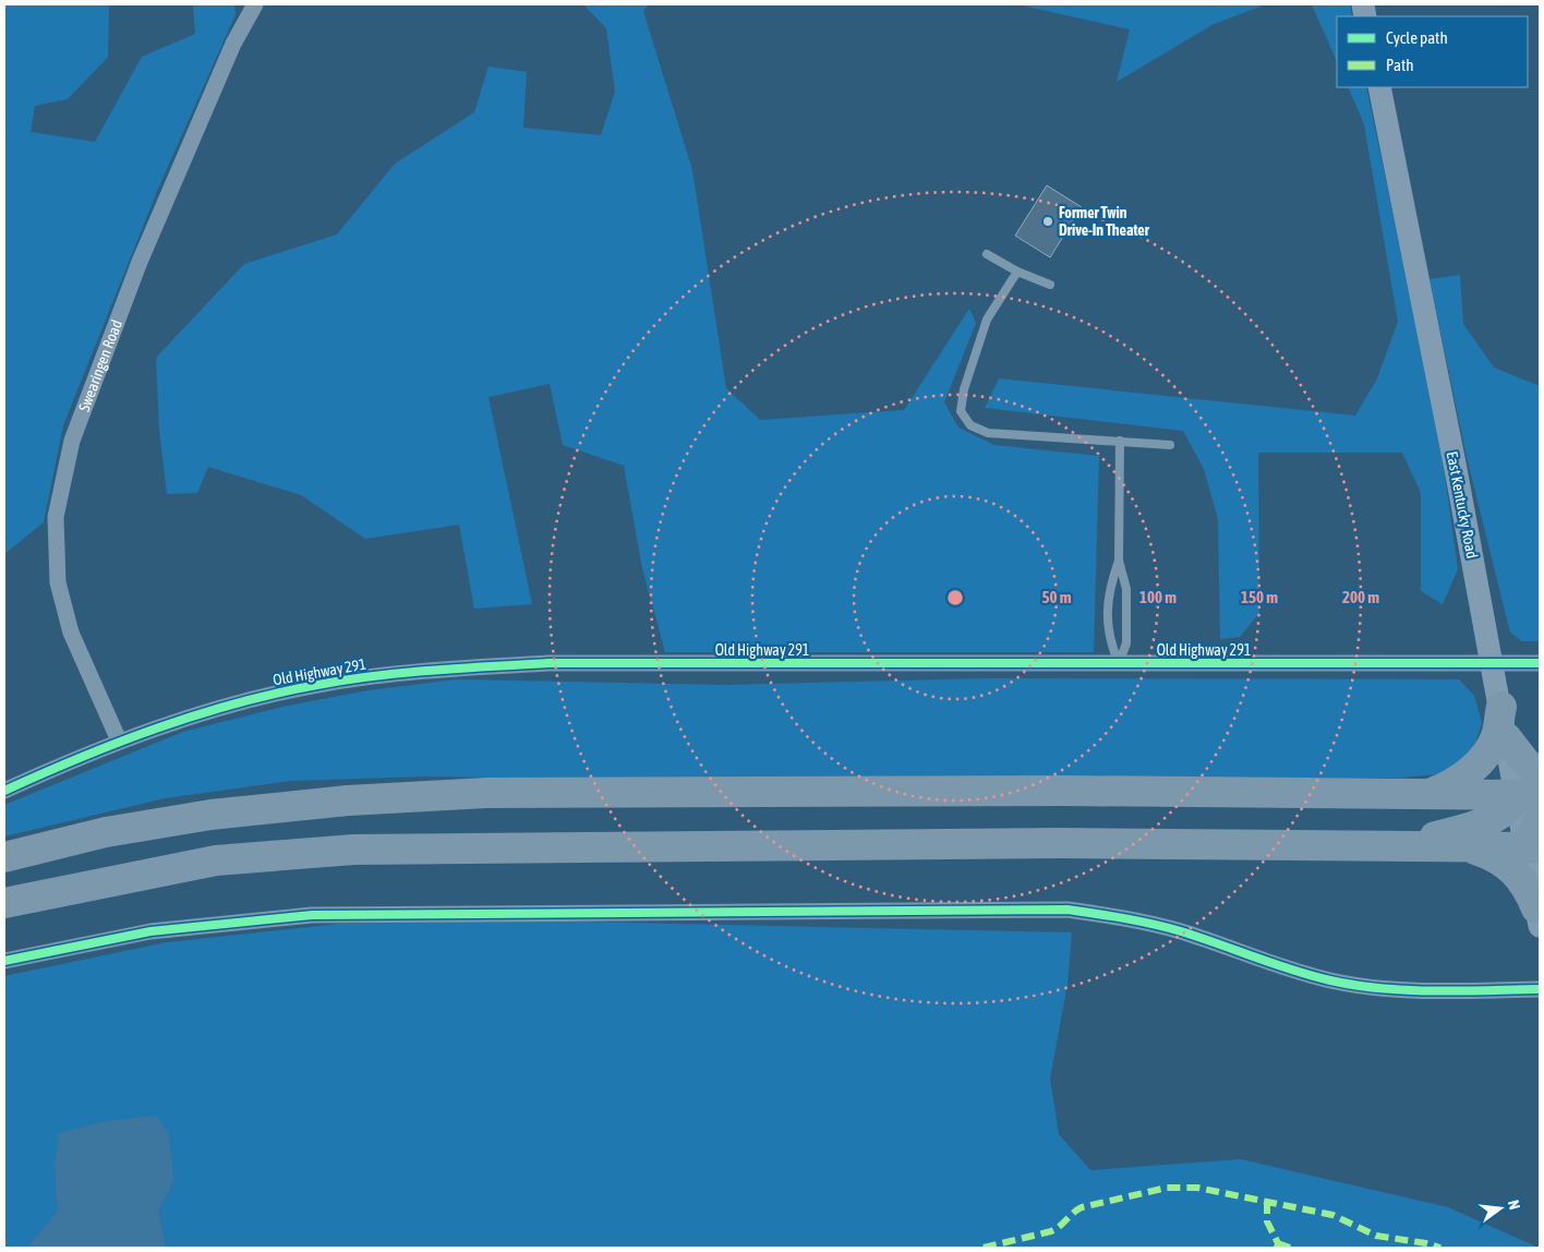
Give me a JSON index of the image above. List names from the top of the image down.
{
  "streets": {
    "main road": ["East Kentucky Road"],
    "street": ["Swearingen Road", "Old Highway 291"]
  },
  "crossings": [
    ["Swearingen Road", "Old Highway 291"],
    ["East Kentucky Road", "Old Highway 291"]
  ],
  "places": ["Former Twin Drive-In Theater"],
  "legend": ["Cycle path", "Path"],
  "north": "right",
  "rings": [
    "50 m",
    "100 m",
    "150 m",
    "200 m"
  ]
}
